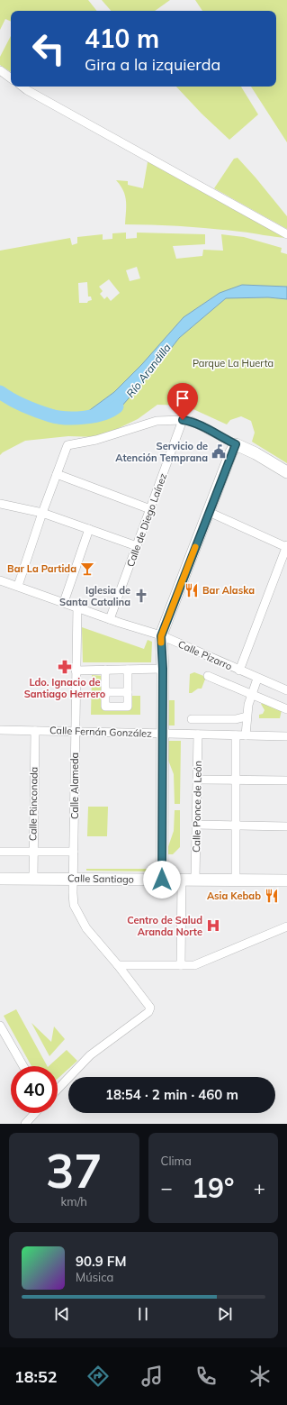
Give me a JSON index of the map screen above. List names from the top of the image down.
{
  "streets": {
    "street": [
      "Calle de Diego Laínez",
      "Calle Pizarro",
      "Calle Fernán González",
      "Calle Alameda",
      "Calle Rinconada",
      "Calle Ponce de León",
      "Calle Santiago"
    ]
  },
  "crossings": [
    ["Calle de Diego Laínez", "Calle Pizarro"],
    ["Calle Pizarro", "Calle Alameda"],
    ["Calle Fernán González", "Calle Alameda"],
    ["Calle Fernán González", "Calle Rinconada"],
    ["Calle Fernán González", "Calle Ponce de León"],
    ["Calle Alameda", "Calle Santiago"],
    ["Calle Rinconada", "Calle Santiago"],
    ["Calle Ponce de León", "Calle Santiago"]
  ],
  "water": ["Río Arandilla"],
  "parks": ["Parque La Huerta"],
  "places": {
    "public building": ["Servicio de Atención Temprana"],
    "bar": ["Bar La Partida"],
    "restaurant": ["Bar Alaska", "Asia Kebab"],
    "church": ["Iglesia de Santa Catalina"],
    "pharmacy": ["Ldo. Ignacio de Santiago Herrero"],
    "hospital": ["Centro de Salud Aranda Norte"]
  },
  "page": {
    "turn": ["410 m", "Gira a la izquierda"],
    "limit": "40",
    "trip": "18:54 · 2 min · 460 m",
    "tile": [
      ["37", "km/h"],
      "Clima"
    ],
    "heat": ["−", "19°", "+"],
    "song": ["90.9 FM", "Música"],
    "tabs": "18:52"
  }
}
